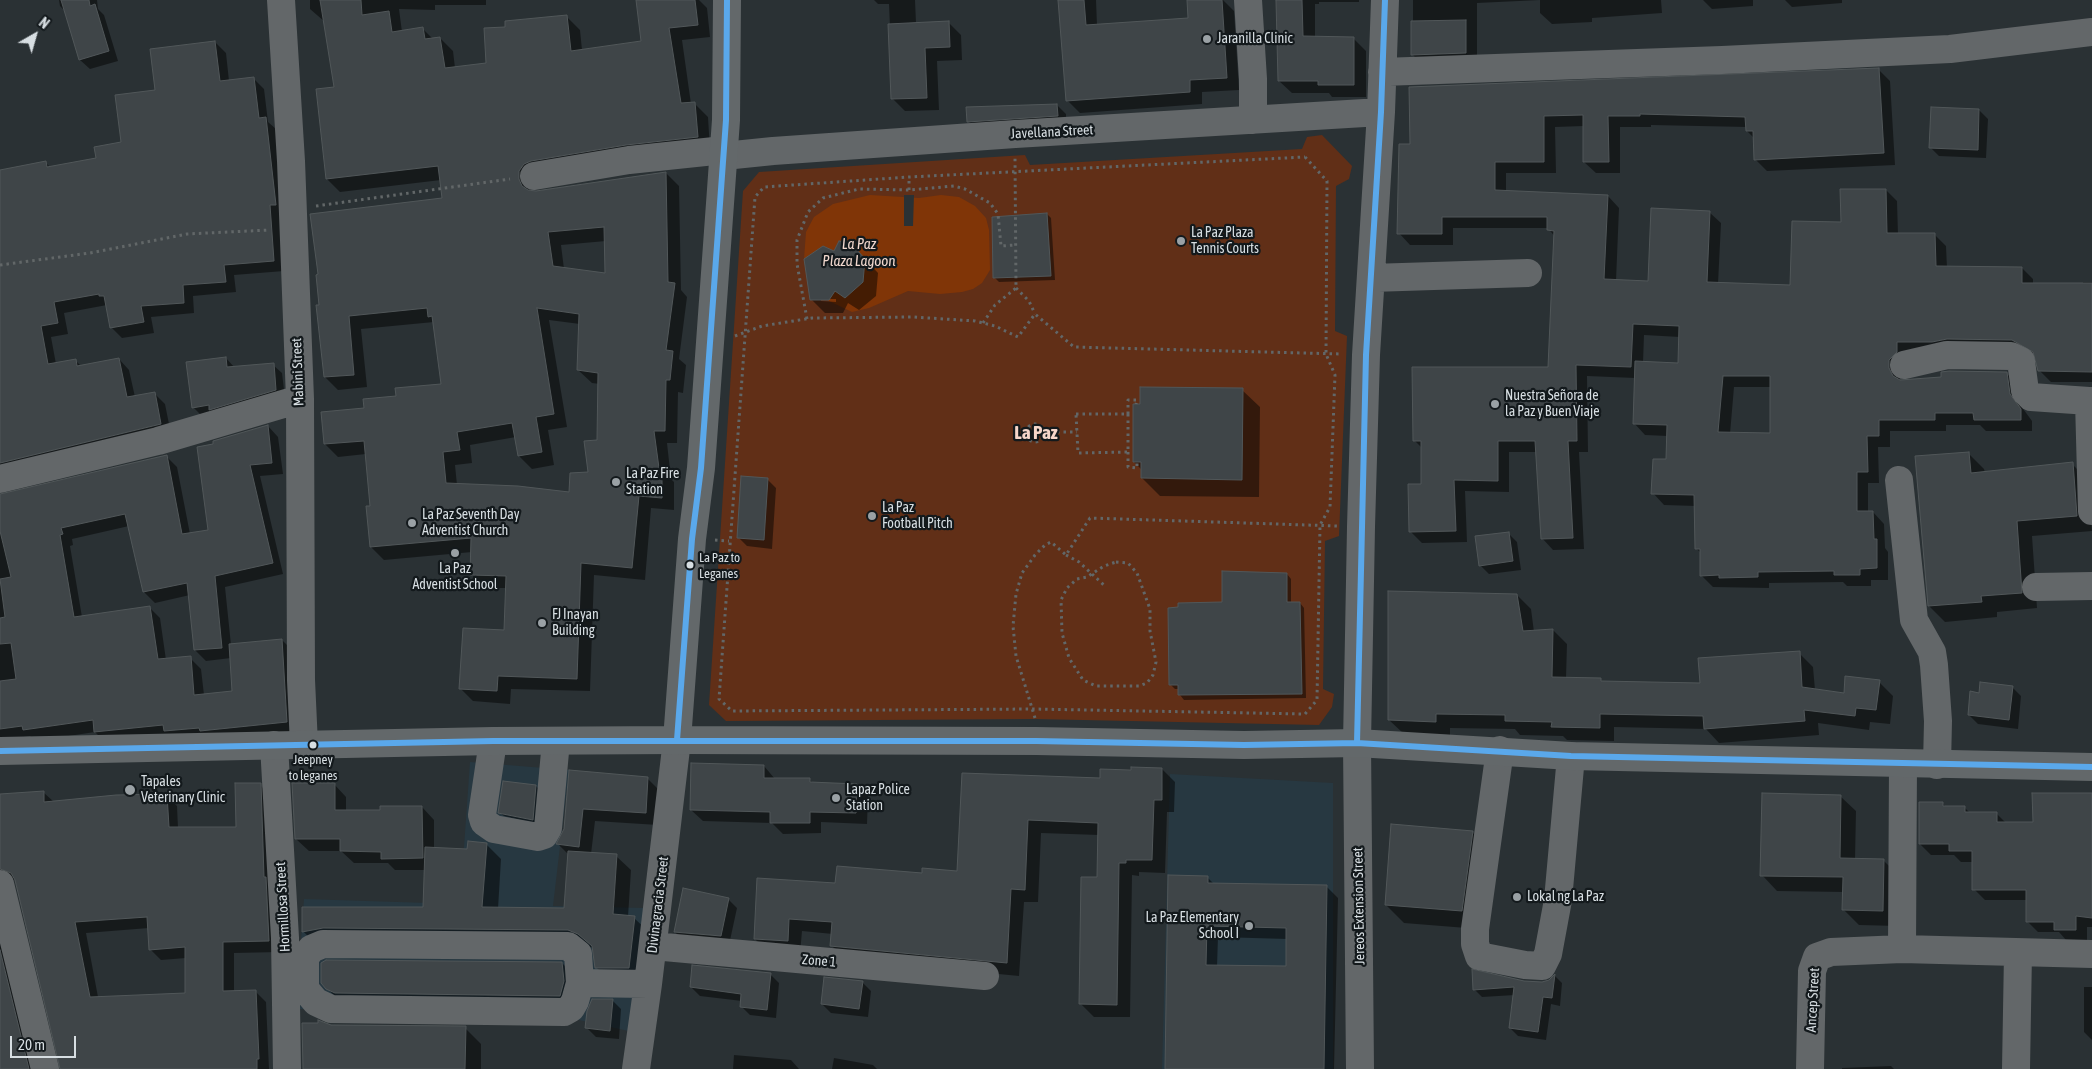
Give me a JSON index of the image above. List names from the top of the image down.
{
  "streets": {
    "street": [
      "Javellana Street",
      "Mabini Street",
      "Divinagracia Street",
      "Jereos Extension Street",
      "Hormillosa Street",
      "Zone 1",
      "Ancep Street"
    ]
  },
  "crossings": [
    ["Javellana Street", "Jereos Extension Street"],
    ["Divinagracia Street", "Zone 1"]
  ],
  "districts": ["La Paz"],
  "water": ["La Paz Plaza Lagoon"],
  "places": [
    "Jaranilla Clinic",
    "La Paz Plaza Tennis Courts",
    "Nuestra Señora de la Paz y Buen Viaje",
    "La Paz Fire Station",
    "La Paz Football Pitch",
    "La Paz Seventh Day Adventist Church",
    "La Paz Adventist School",
    "La Paz to Leganes",
    "FJ Inayan Building",
    "Jeepney to leganes",
    "Tapales Veterinary Clinic",
    "Lapaz Police Station",
    "Lokal ng La Paz",
    "La Paz Elementary School I"
  ],
  "scale_bar": "20 m",
  "north": "top right"
}
